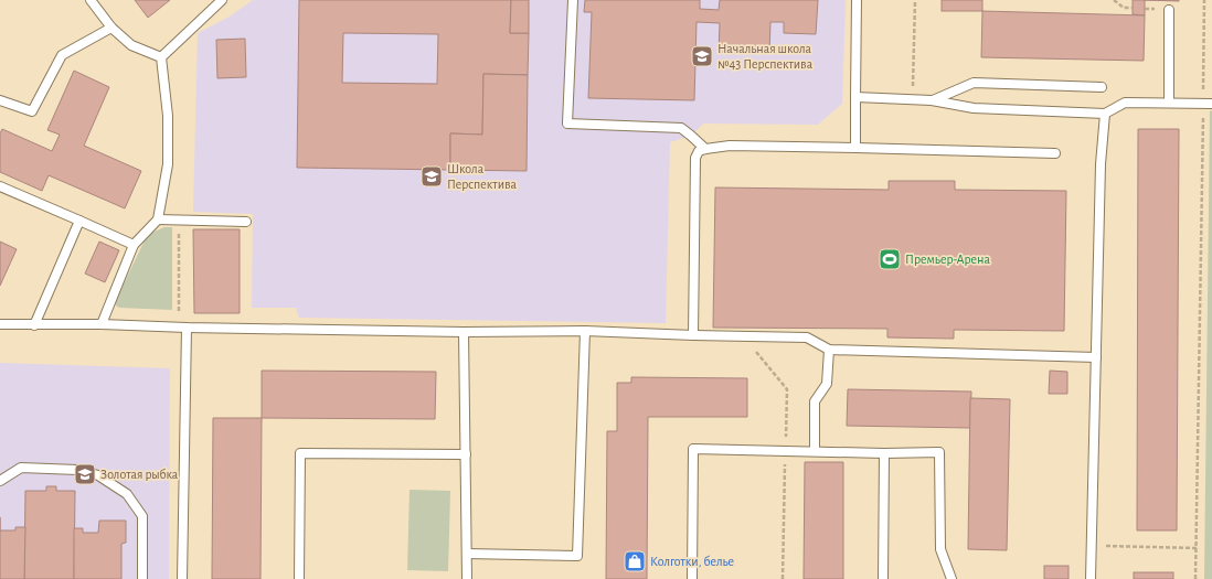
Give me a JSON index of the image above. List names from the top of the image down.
{
  "places": {
    "school or university": ["Начальная школа №43 Перспектива", "Школа Перспектива", "Золотая рыбка"],
    "sports": ["Премьер-Арена"],
    "shop": ["Колготки, белье"]
  }
}
